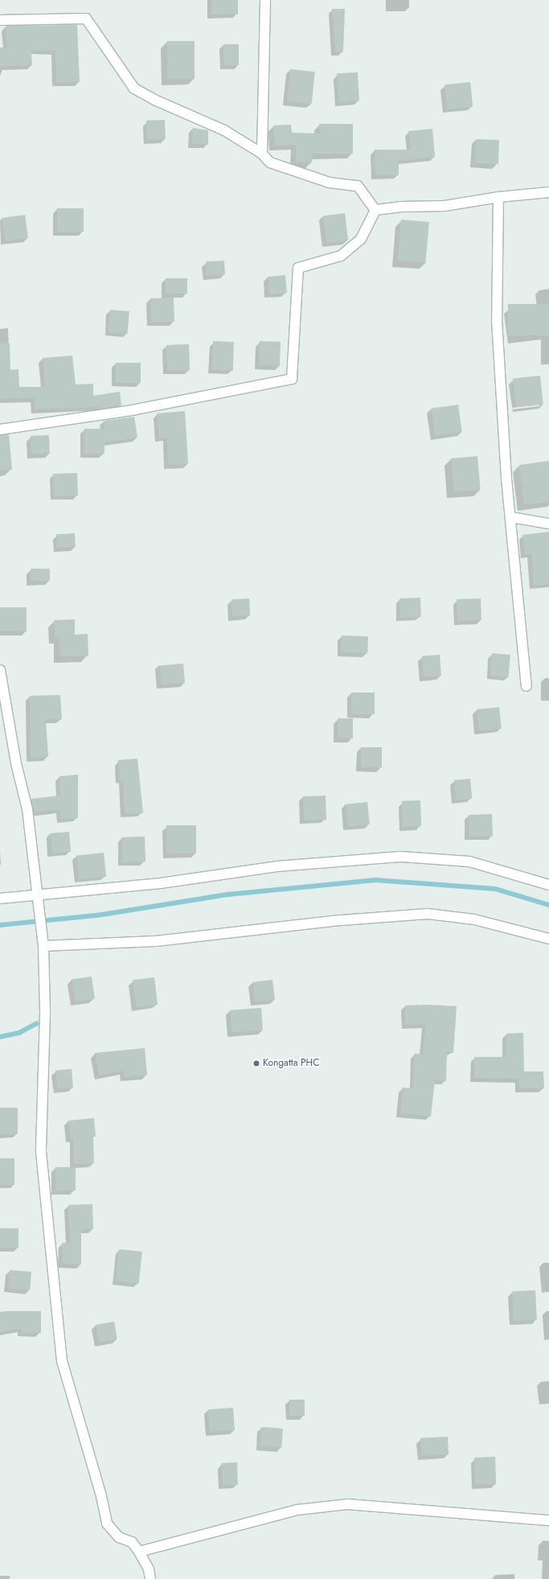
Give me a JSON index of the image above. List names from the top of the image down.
{
  "places": ["Kongatta PHC"]
}
